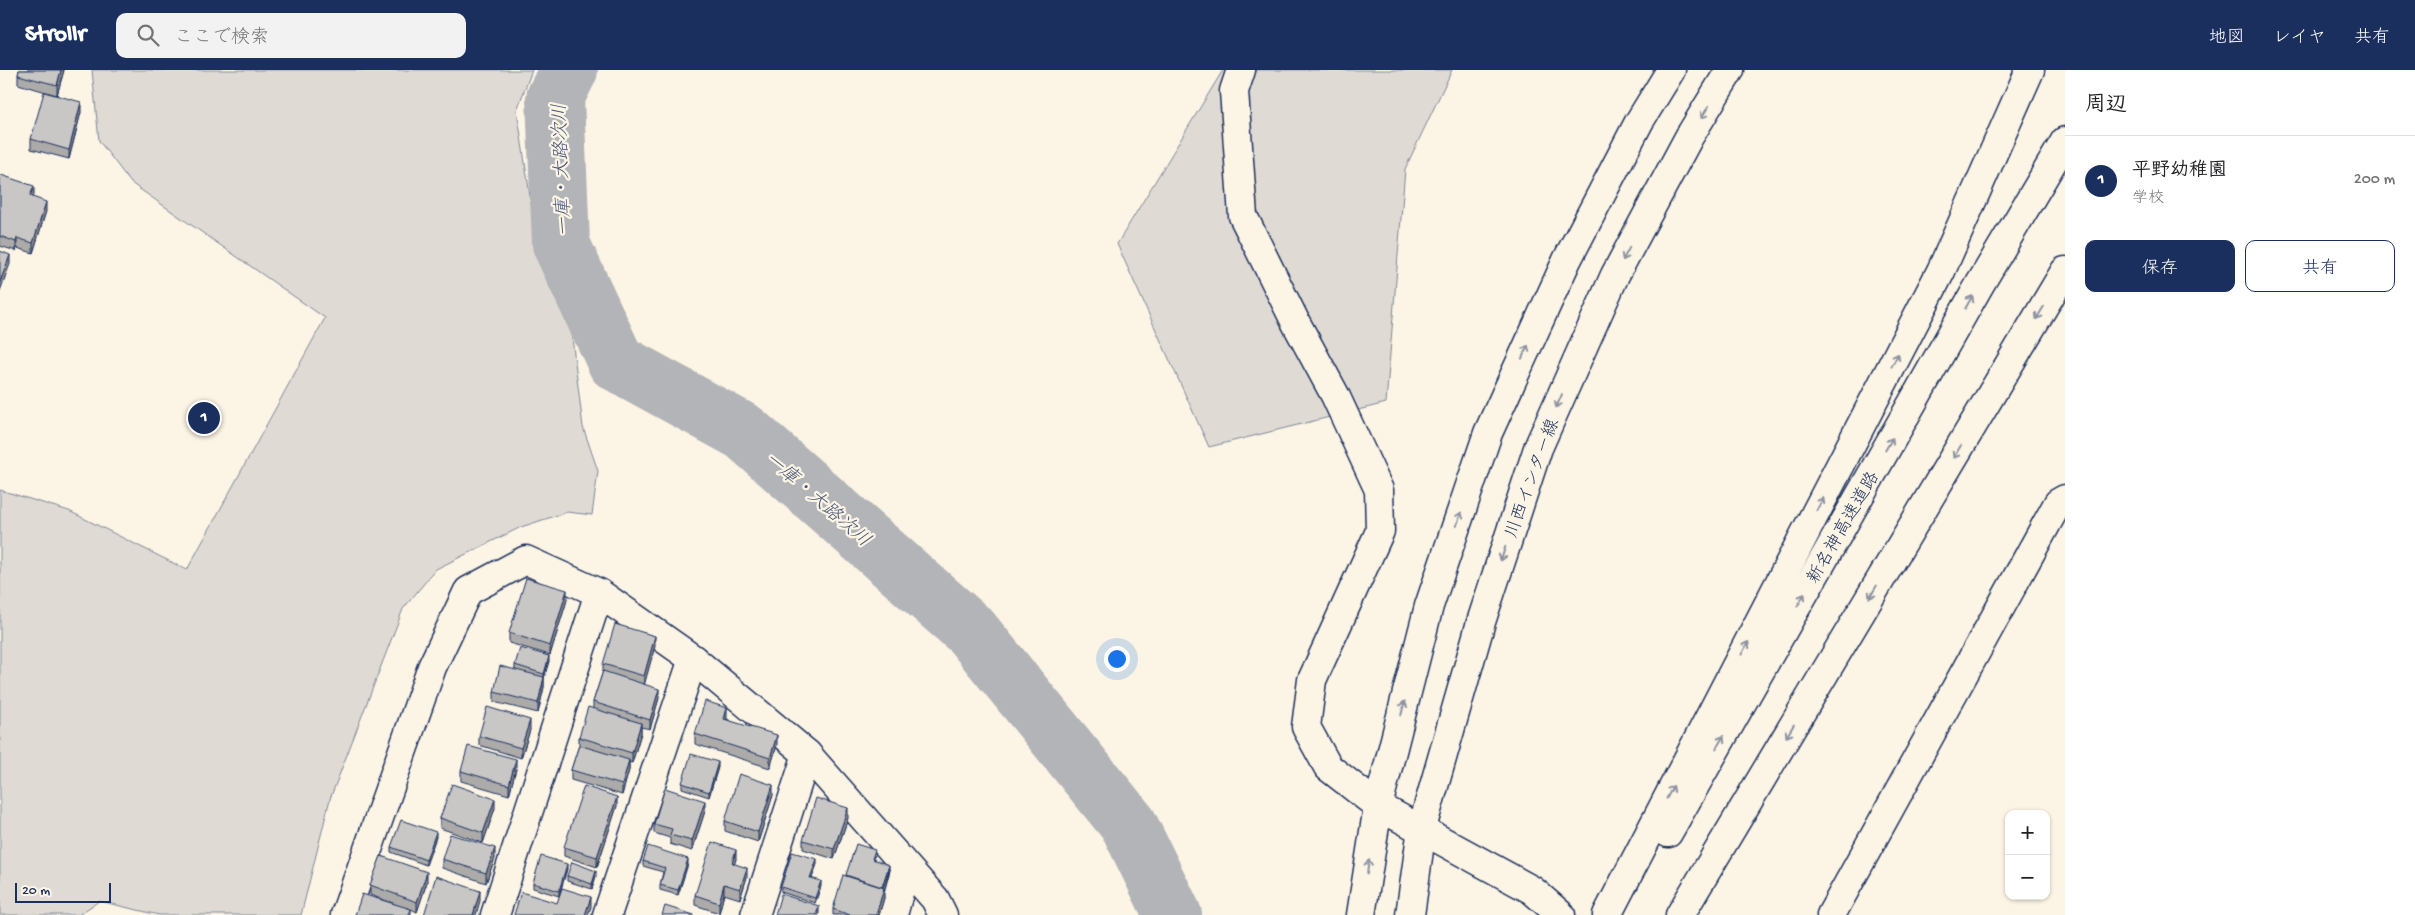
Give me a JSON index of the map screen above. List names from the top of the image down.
{
  "streets": {
    "main road": ["川西インター線", "新名神高速道路"]
  },
  "water": ["一庫・大路次川"],
  "scale_bar": "20 m",
  "page": {
    "header": "Strollr",
    "search": "ここで検索",
    "nav": ["地図", "レイヤ", "共有"],
    "heading": "周辺",
    "list": [
      {
        "mark": "1",
        "name": "平野幼稚園",
        "note": "学校",
        "value": "200 m"
      }
    ],
    "buttons": ["保存", "共有"],
    "pins": "1",
    "map_buttons": ["+", "−"],
    "scale": "20 m"
  }
}
